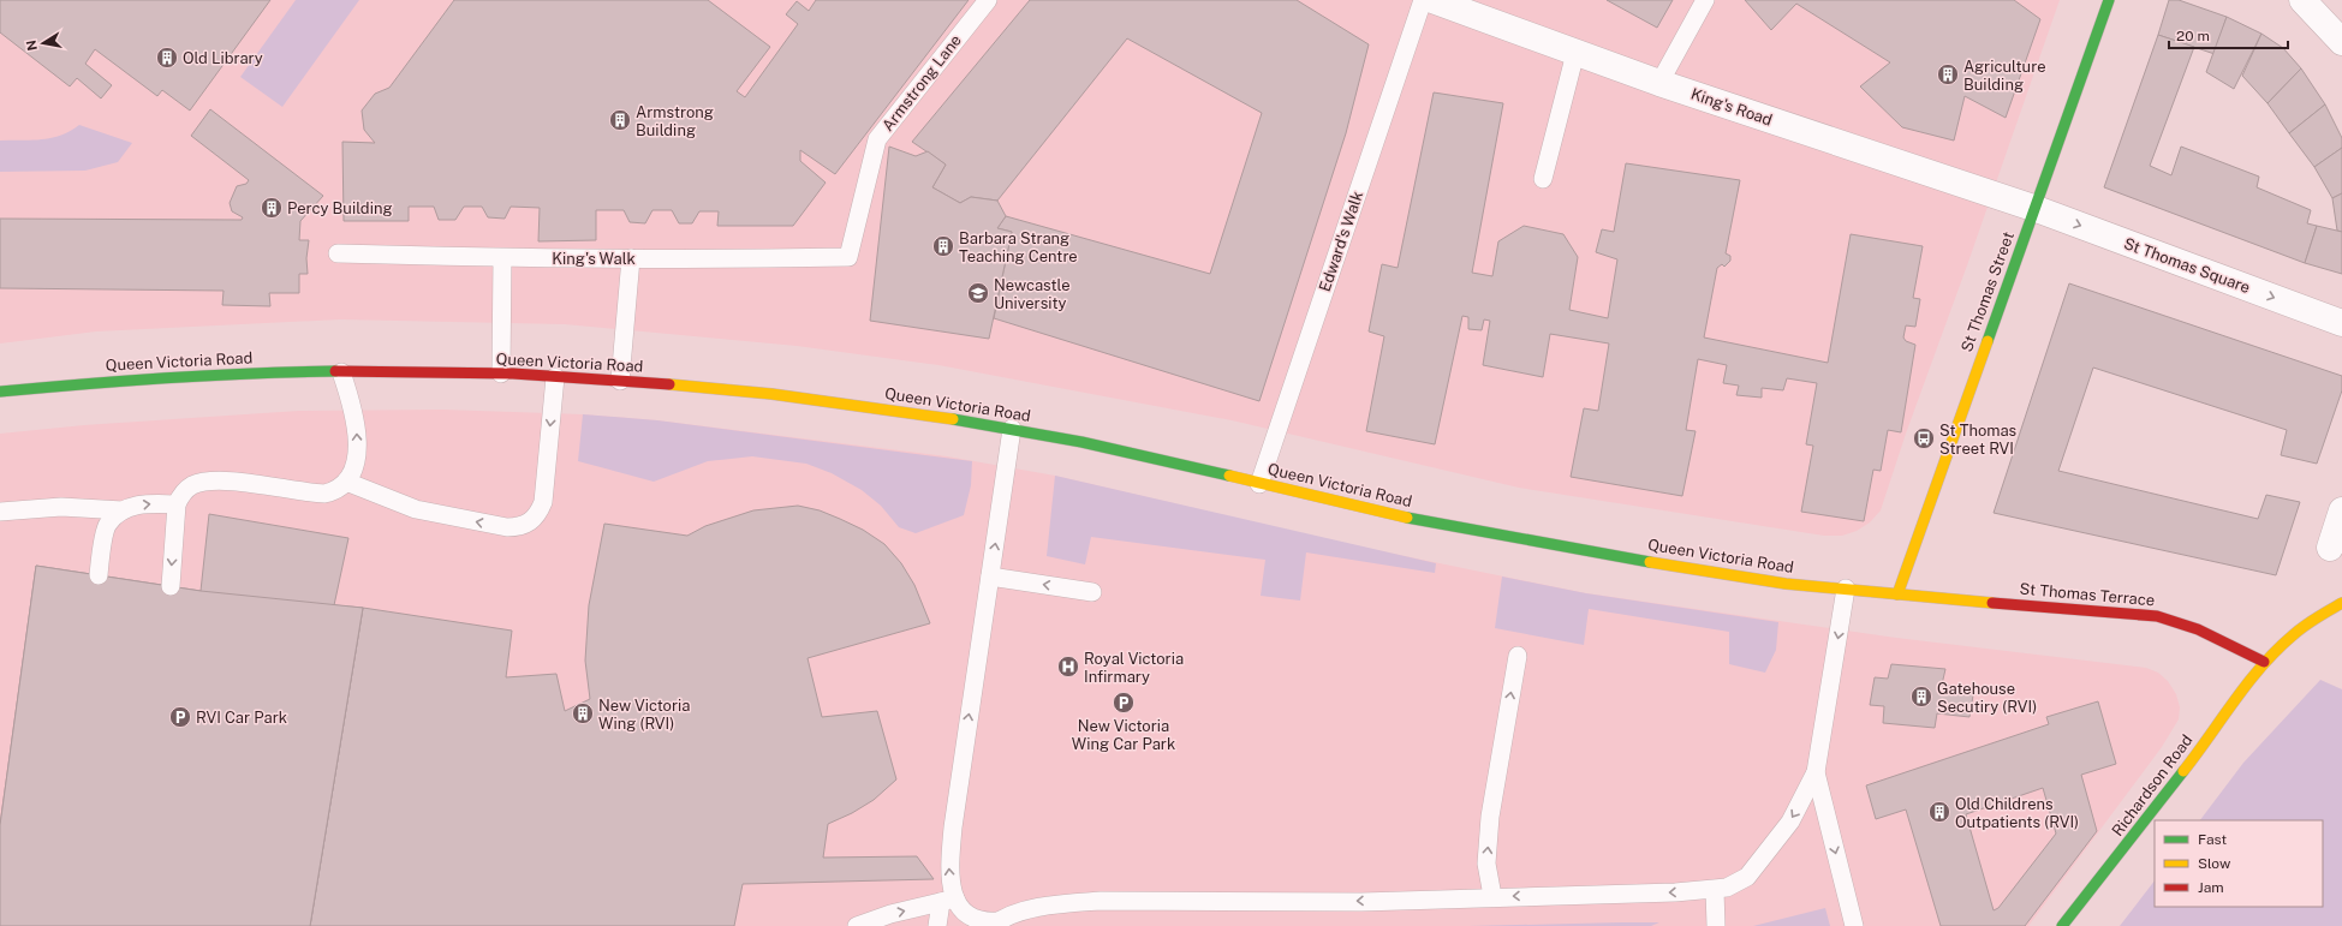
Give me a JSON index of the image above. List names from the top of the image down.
{
  "streets": {
    "street": [
      "King's Road",
      "St Thomas Square",
      "St Thomas Street",
      "Queen Victoria Road",
      "St Thomas Terrace",
      "Richardson Road"
    ],
    "lane": ["Armstrong Lane", "Edward's Walk", "King's Walk"]
  },
  "crossings": [
    ["Armstrong Lane", "King's Walk"],
    ["King's Road", "St Thomas Square"],
    ["King's Road", "St Thomas Street"],
    ["Edward's Walk", "Queen Victoria Road"],
    ["St Thomas Square", "St Thomas Street"],
    ["St Thomas Street", "Queen Victoria Road"],
    ["St Thomas Street", "St Thomas Terrace"],
    ["Queen Victoria Road", "St Thomas Terrace"],
    ["St Thomas Terrace", "Richardson Road"]
  ],
  "one_way": ["St Thomas Square"],
  "places": {
    "building": [
      "Old Library",
      "Agriculture Building",
      "Armstrong Building",
      "Percy Building",
      "Barbara Strang Teaching Centre",
      "Gatehouse Secutiry (RVI)",
      "New Victoria Wing (RVI)",
      "Old Childrens Outpatients (RVI)"
    ],
    "school or university": ["Newcastle University"],
    "bus stop": ["St Thomas Street RVI"],
    "hospital": ["Royal Victoria Infirmary"],
    "parking": ["New Victoria Wing Car Park", "RVI Car Park"]
  },
  "legend": ["Fast", "Slow", "Jam"],
  "scale_bar": "20 m",
  "north": "left"
}
